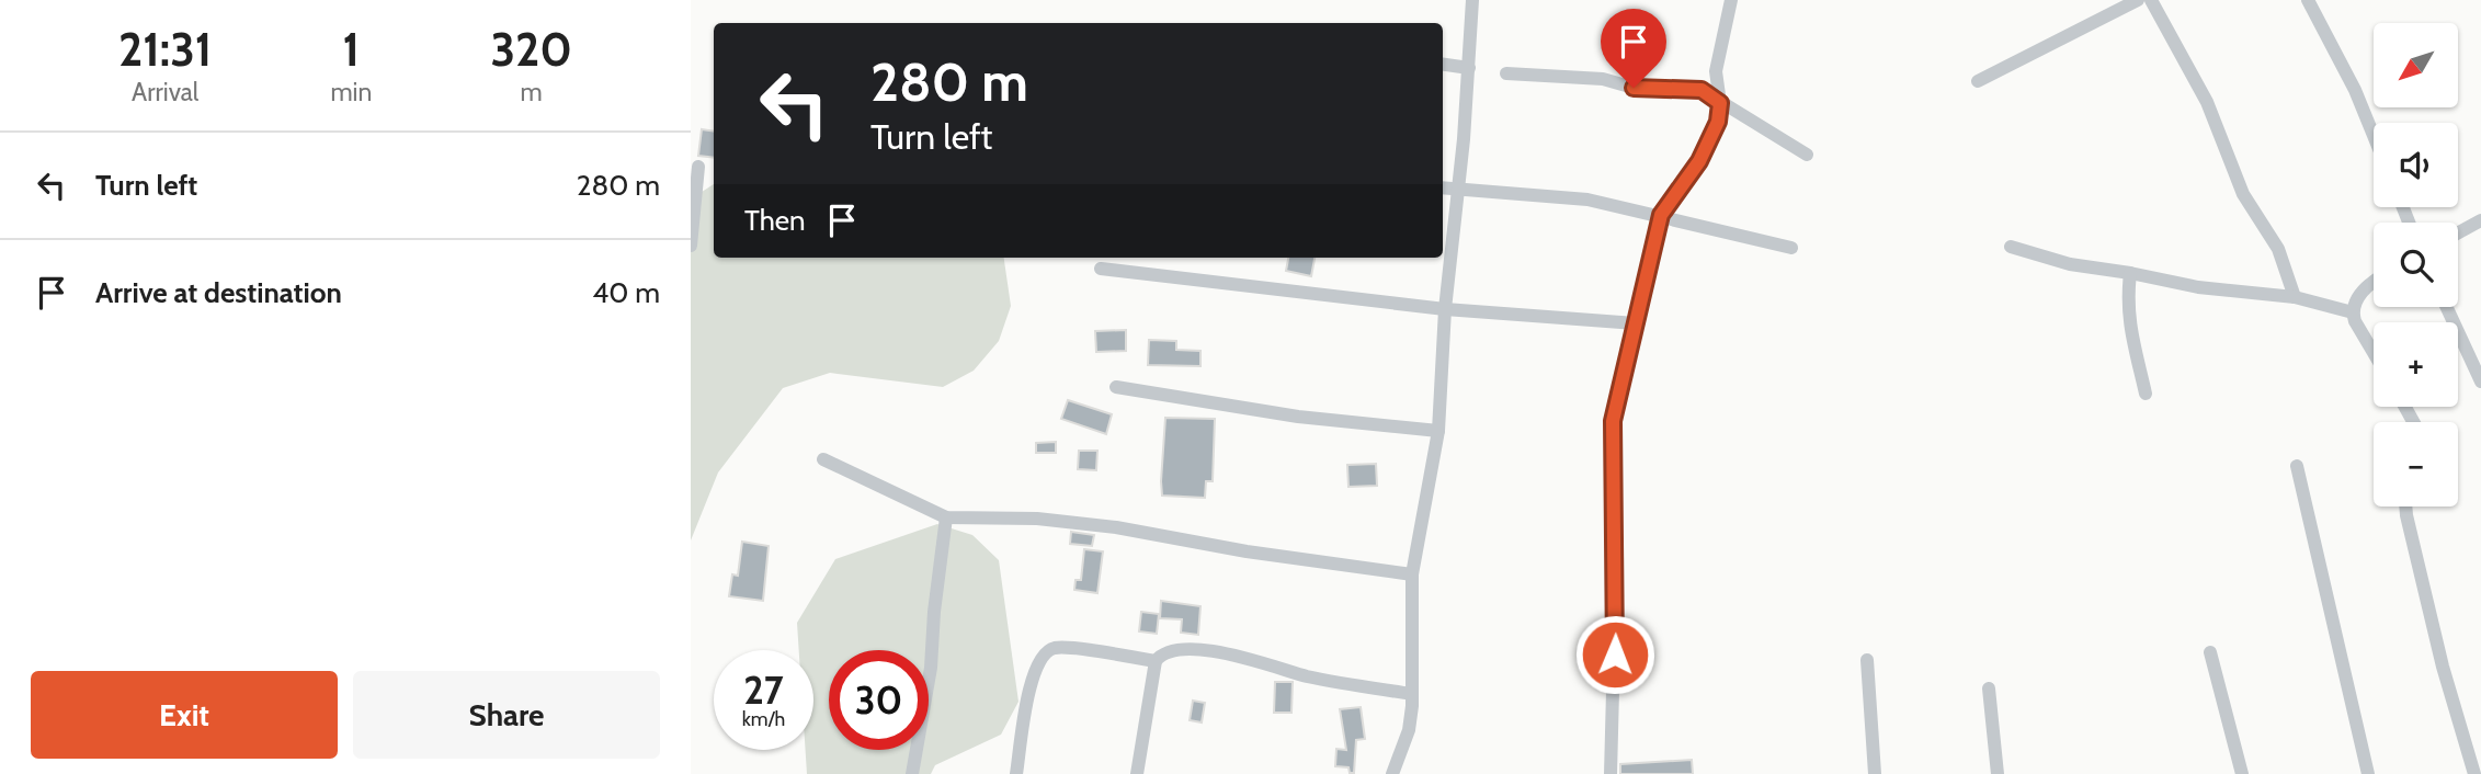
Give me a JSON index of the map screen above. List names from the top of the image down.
{
  "north": "bottom left",
  "page": {
    "eta": [
      "21:31",
      "Arrival",
      "1",
      "min",
      "320",
      "m"
    ],
    "map_buttons": ["+", "−"],
    "turn": ["280 m", "Turn left"],
    "list": [
      {
        "name": "Turn left",
        "value": "280 m"
      },
      {
        "name": "Arrive at destination",
        "value": "40 m"
      }
    ],
    "then": "Then",
    "speed": "27 km/h",
    "limit": "30",
    "buttons": ["Exit", "Share"]
  }
}
